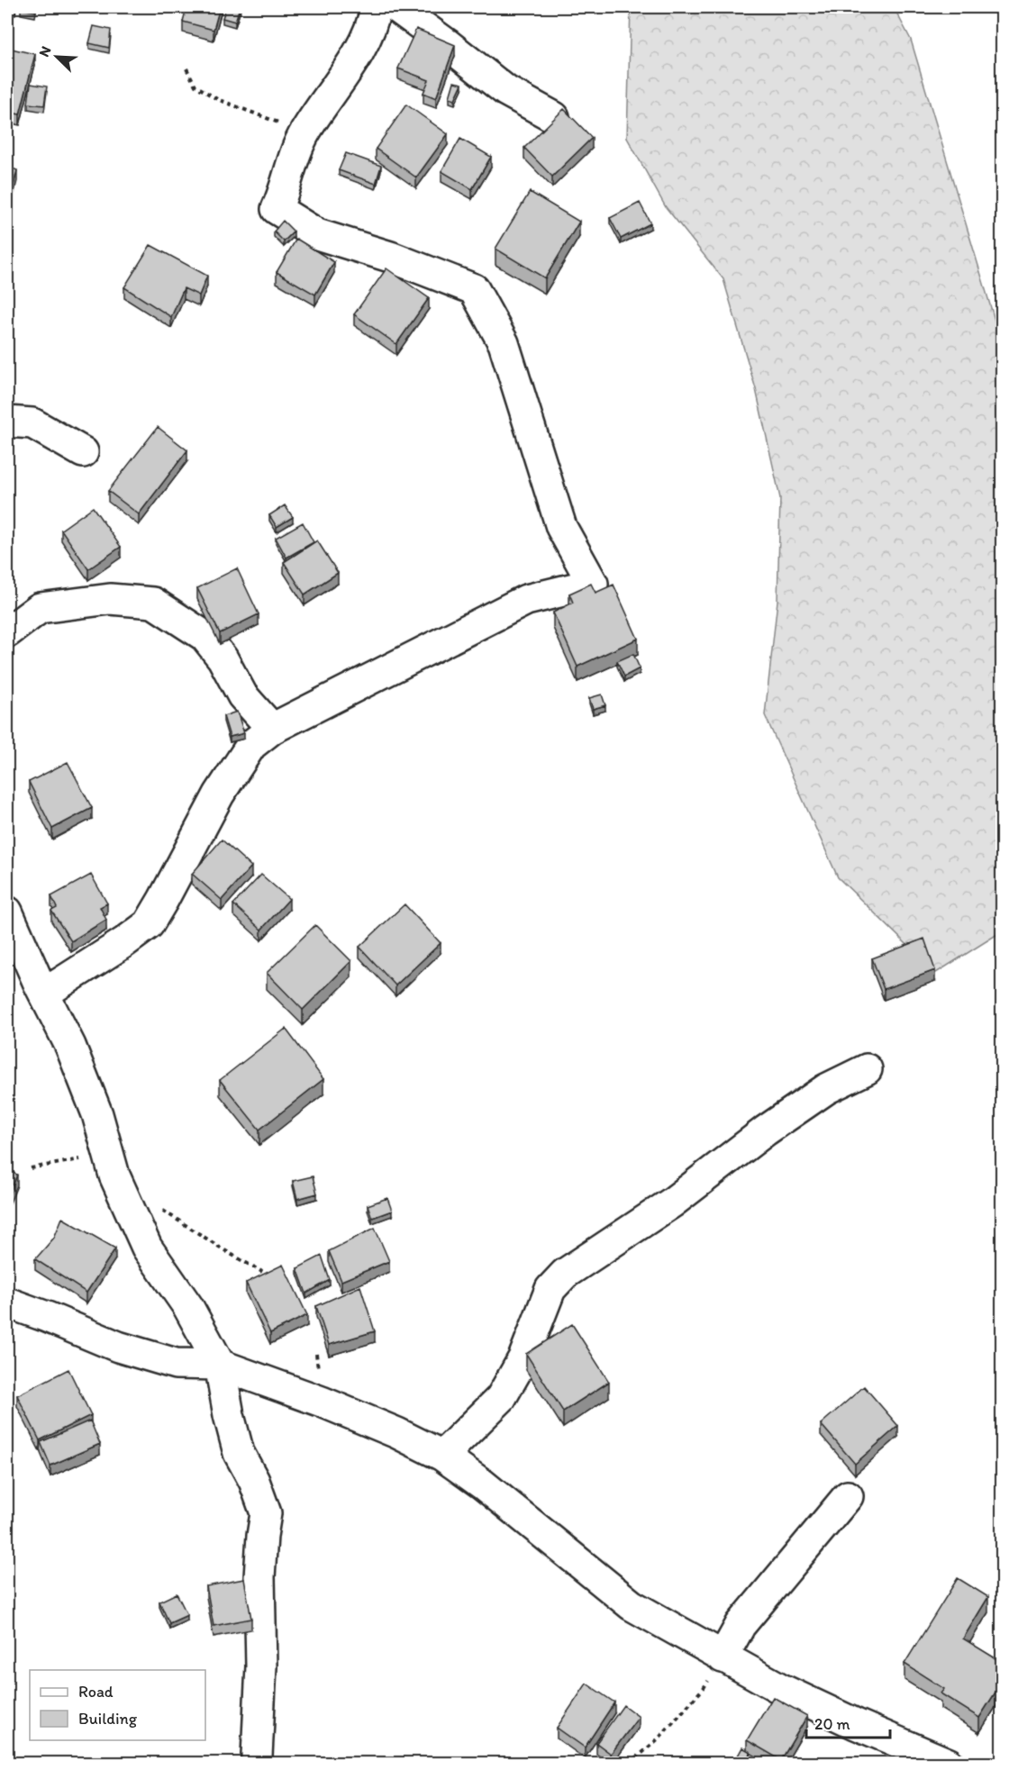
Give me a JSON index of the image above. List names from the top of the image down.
{
  "legend": ["Road", "Building"],
  "scale_bar": "20 m",
  "north": "top left"
}
